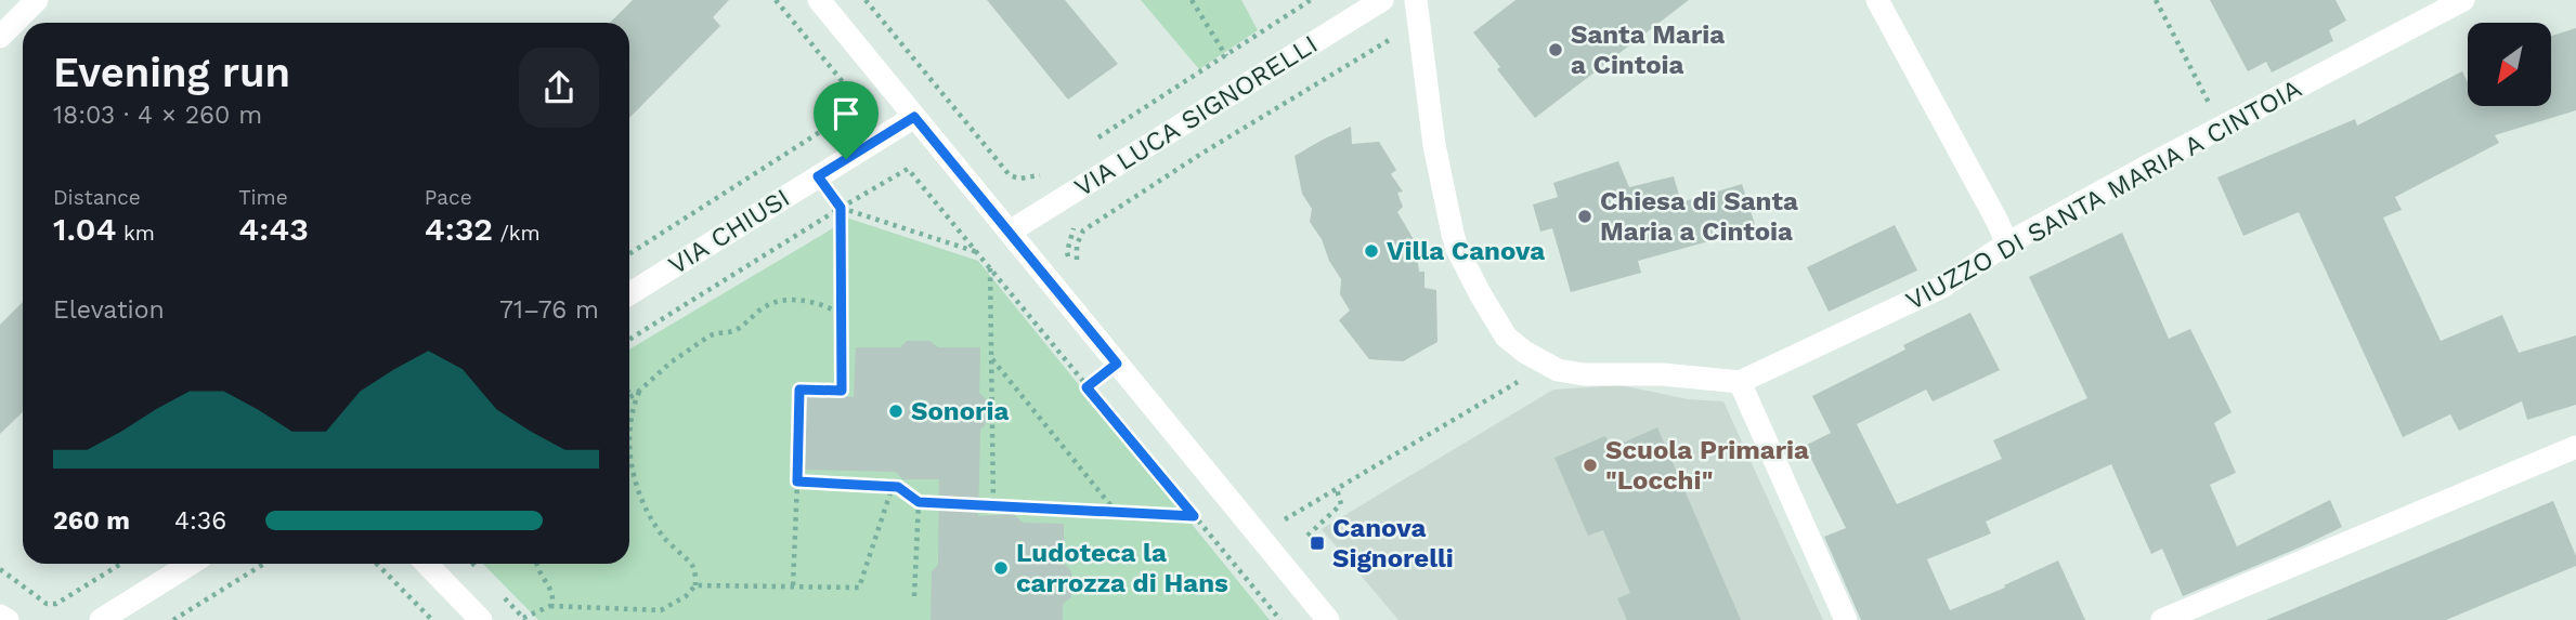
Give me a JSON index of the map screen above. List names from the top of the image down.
{
  "streets": {
    "street": ["VIA LUCA SIGNORELLI", "VIUZZO DI SANTA MARIA A CINTOIA", "VIA CHIUSI"]
  },
  "places": {
    "other": [
      "Santa Maria a Cintoia",
      "Chiesa di Santa Maria a Cintoia",
      "Villa Canova",
      "Sonoria",
      "Scuola Primaria \"Locchi\"",
      "Ludoteca la carrozza di Hans"
    ],
    "transit": ["Canova Signorelli"]
  },
  "north": "bottom left",
  "page": {
    "heading": ["Evening run", "18:03 · 4 × 260 m"],
    "stats": [
      ["Distance", "1.04 km"],
      ["Time", "4:43"],
      ["Pace", "4:32 /km"]
    ],
    "chart": ["Elevation", "71–76 m"],
    "list": [
      {
        "name": "260 m",
        "note": "4:36"
      }
    ]
  }
}
